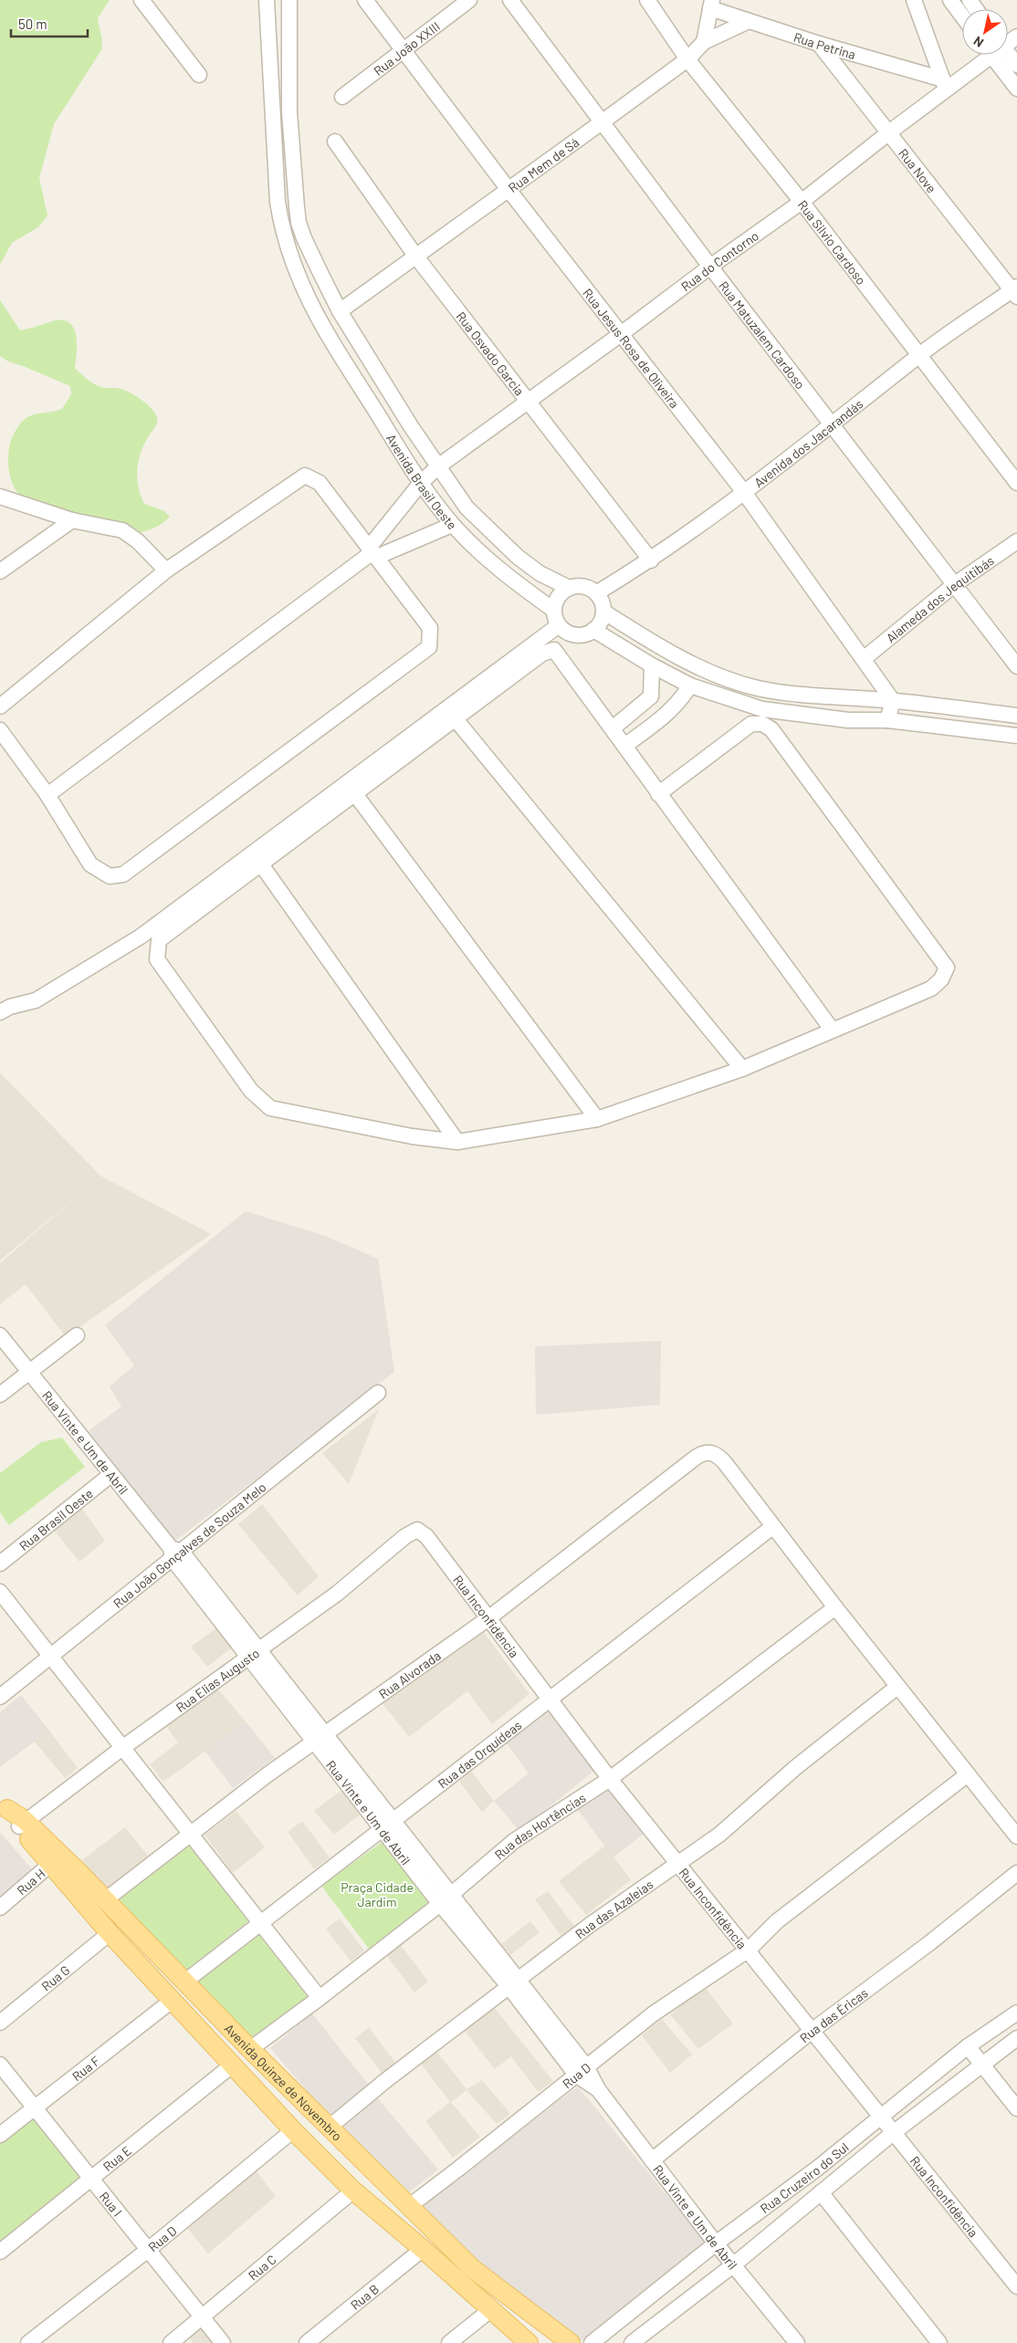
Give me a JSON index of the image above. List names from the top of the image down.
{
  "streets": {
    "main road": ["Avenida Quinze de Novembro"],
    "street": [
      "Rua Petrina",
      "Rua João XXIII",
      "Rua Mem de Sá",
      "Rua Nove",
      "Rua Silvio Cardoso",
      "Rua do Contorno",
      "Rua Matuzalem Cardoso",
      "Rua Jesus Rosa de Oliveira",
      "Rua Osvado Garcia",
      "Avenida dos Jacarandás",
      "Avenida Brasil Oeste",
      "Alameda dos Jequitibás",
      "Rua Vinte e Um de Abril",
      "Rua Brasil Oeste",
      "Rua João Gonçalves de Souza Melo",
      "Rua Inconfidência",
      "Rua Alvorada",
      "Rua Elias Augusto",
      "Rua das Orquídeas",
      "Rua das Hortências",
      "Rua H",
      "Rua das Azaleias",
      "Rua G",
      "Rua das Éricas",
      "Rua F",
      "Rua D",
      "Rua E",
      "Rua Cruzeiro do Sul",
      "Rua I",
      "Rua C",
      "Rua B"
    ]
  },
  "crossings": [
    ["Rua Petrina", "Rua Mem de Sá"],
    ["Rua Petrina", "Rua Nove"],
    ["Rua Petrina", "Rua do Contorno"],
    ["Rua João XXIII", "Rua Jesus Rosa de Oliveira"],
    ["Rua Mem de Sá", "Rua Silvio Cardoso"],
    ["Rua Mem de Sá", "Rua Matuzalem Cardoso"],
    ["Rua Mem de Sá", "Rua Jesus Rosa de Oliveira"],
    ["Rua Mem de Sá", "Rua Osvado Garcia"],
    ["Rua Mem de Sá", "Avenida Brasil Oeste"],
    ["Rua Nove", "Rua do Contorno"],
    ["Rua Nove", "Avenida dos Jacarandás"],
    ["Rua Silvio Cardoso", "Rua do Contorno"],
    ["Rua Silvio Cardoso", "Avenida dos Jacarandás"],
    ["Rua do Contorno", "Rua Matuzalem Cardoso"],
    ["Rua do Contorno", "Rua Jesus Rosa de Oliveira"],
    ["Rua do Contorno", "Rua Osvado Garcia"],
    ["Rua do Contorno", "Avenida Brasil Oeste"],
    ["Rua Matuzalem Cardoso", "Avenida dos Jacarandás"],
    ["Rua Matuzalem Cardoso", "Alameda dos Jequitibás"],
    ["Rua Jesus Rosa de Oliveira", "Avenida dos Jacarandás"],
    ["Rua Jesus Rosa de Oliveira", "Alameda dos Jequitibás"],
    ["Rua Osvado Garcia", "Avenida dos Jacarandás"],
    ["Avenida dos Jacarandás", "Avenida Brasil Oeste"],
    ["Rua Vinte e Um de Abril", "Rua Brasil Oeste"],
    ["Rua Vinte e Um de Abril", "Rua João Gonçalves de Souza Melo"],
    ["Rua Vinte e Um de Abril", "Rua Alvorada"],
    ["Rua Vinte e Um de Abril", "Rua Elias Augusto"],
    ["Rua Vinte e Um de Abril", "Rua das Orquídeas"],
    ["Rua Vinte e Um de Abril", "Rua das Hortências"],
    ["Rua Vinte e Um de Abril", "Rua das Azaleias"],
    ["Rua Vinte e Um de Abril", "Rua das Éricas"],
    ["Rua Vinte e Um de Abril", "Rua D"],
    ["Rua Vinte e Um de Abril", "Rua Cruzeiro do Sul"],
    ["Rua Inconfidência", "Rua Alvorada"],
    ["Rua Inconfidência", "Rua Elias Augusto"],
    ["Rua Inconfidência", "Rua das Orquídeas"],
    ["Rua Inconfidência", "Rua das Hortências"],
    ["Rua Inconfidência", "Rua das Azaleias"],
    ["Rua Inconfidência", "Rua das Éricas"],
    ["Rua Inconfidência", "Rua D"],
    ["Rua Inconfidência", "Rua Cruzeiro do Sul"],
    ["Rua Alvorada", "Rua das Orquídeas"],
    ["Rua Alvorada", "Avenida Quinze de Novembro"],
    ["Rua Elias Augusto", "Avenida Quinze de Novembro"],
    ["Rua das Orquídeas", "Avenida Quinze de Novembro"],
    ["Rua das Hortências", "Avenida Quinze de Novembro"],
    ["Rua H", "Avenida Quinze de Novembro"],
    ["Rua das Azaleias", "Avenida Quinze de Novembro"],
    ["Rua G", "Avenida Quinze de Novembro"],
    ["Rua F", "Avenida Quinze de Novembro"],
    ["Rua F", "Rua I"],
    ["Rua D", "Avenida Quinze de Novembro"],
    ["Rua D", "Rua I"],
    ["Avenida Quinze de Novembro", "Rua E"],
    ["Avenida Quinze de Novembro", "Rua C"],
    ["Avenida Quinze de Novembro", "Rua B"],
    ["Rua E", "Rua I"],
    ["Rua I", "Rua C"]
  ],
  "parks": ["Praça Cidade Jardim"],
  "scale_bar": "50 m",
  "north": "bottom left"
}
